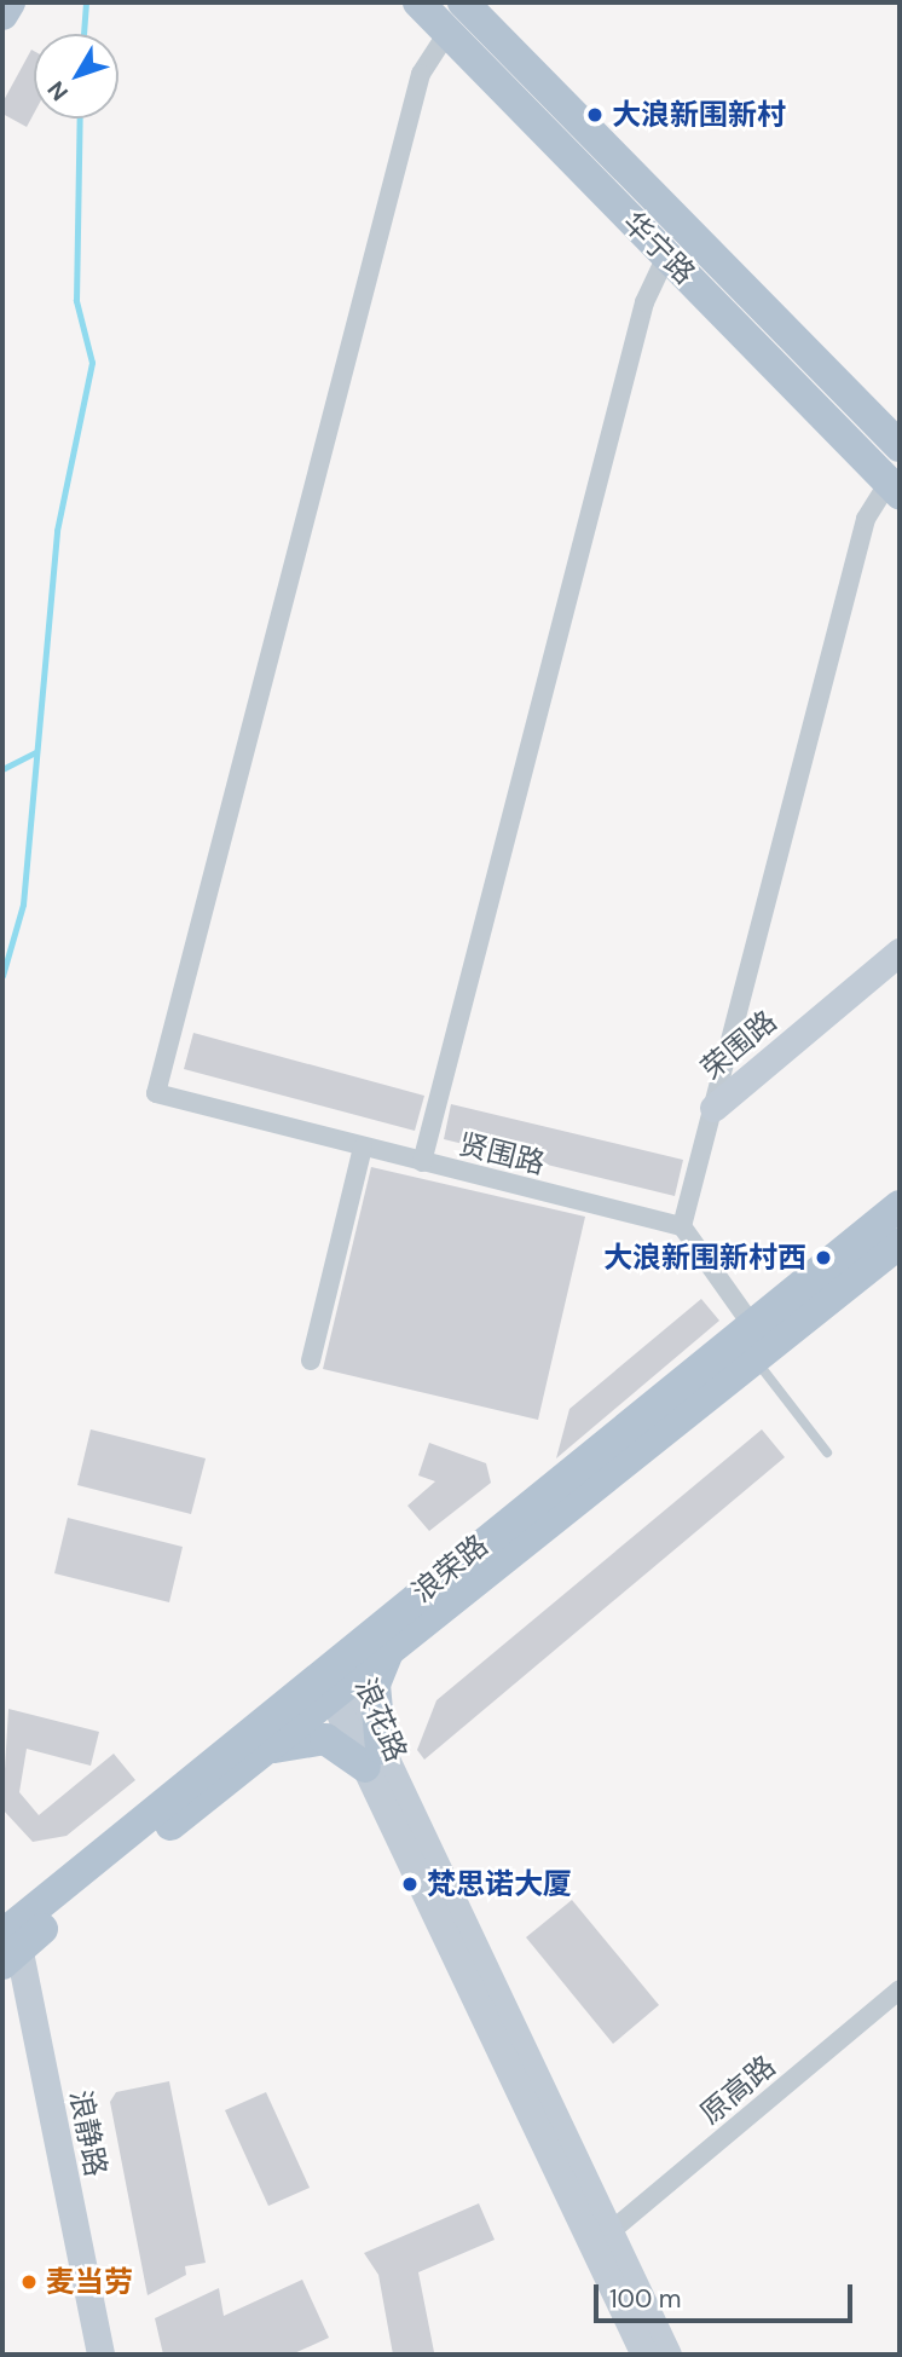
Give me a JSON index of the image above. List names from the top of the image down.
{
  "streets": {
    "main road": [
      "华宁路",
      "荣围路",
      "浪荣路",
      "浪花路",
      "浪静路"
    ],
    "street": ["贤围路", "原高路"]
  },
  "crossings": [
    ["华宁路", "贤围路"],
    ["荣围路", "贤围路"],
    ["浪荣路", "浪花路"],
    ["浪荣路", "浪静路"],
    ["浪花路", "原高路"]
  ],
  "places": [
    "大浪新围新村",
    "大浪新围新村西",
    "梵思诺大厦",
    "麦当劳"
  ],
  "scale_bar": "100 m",
  "north": "bottom left"
}
